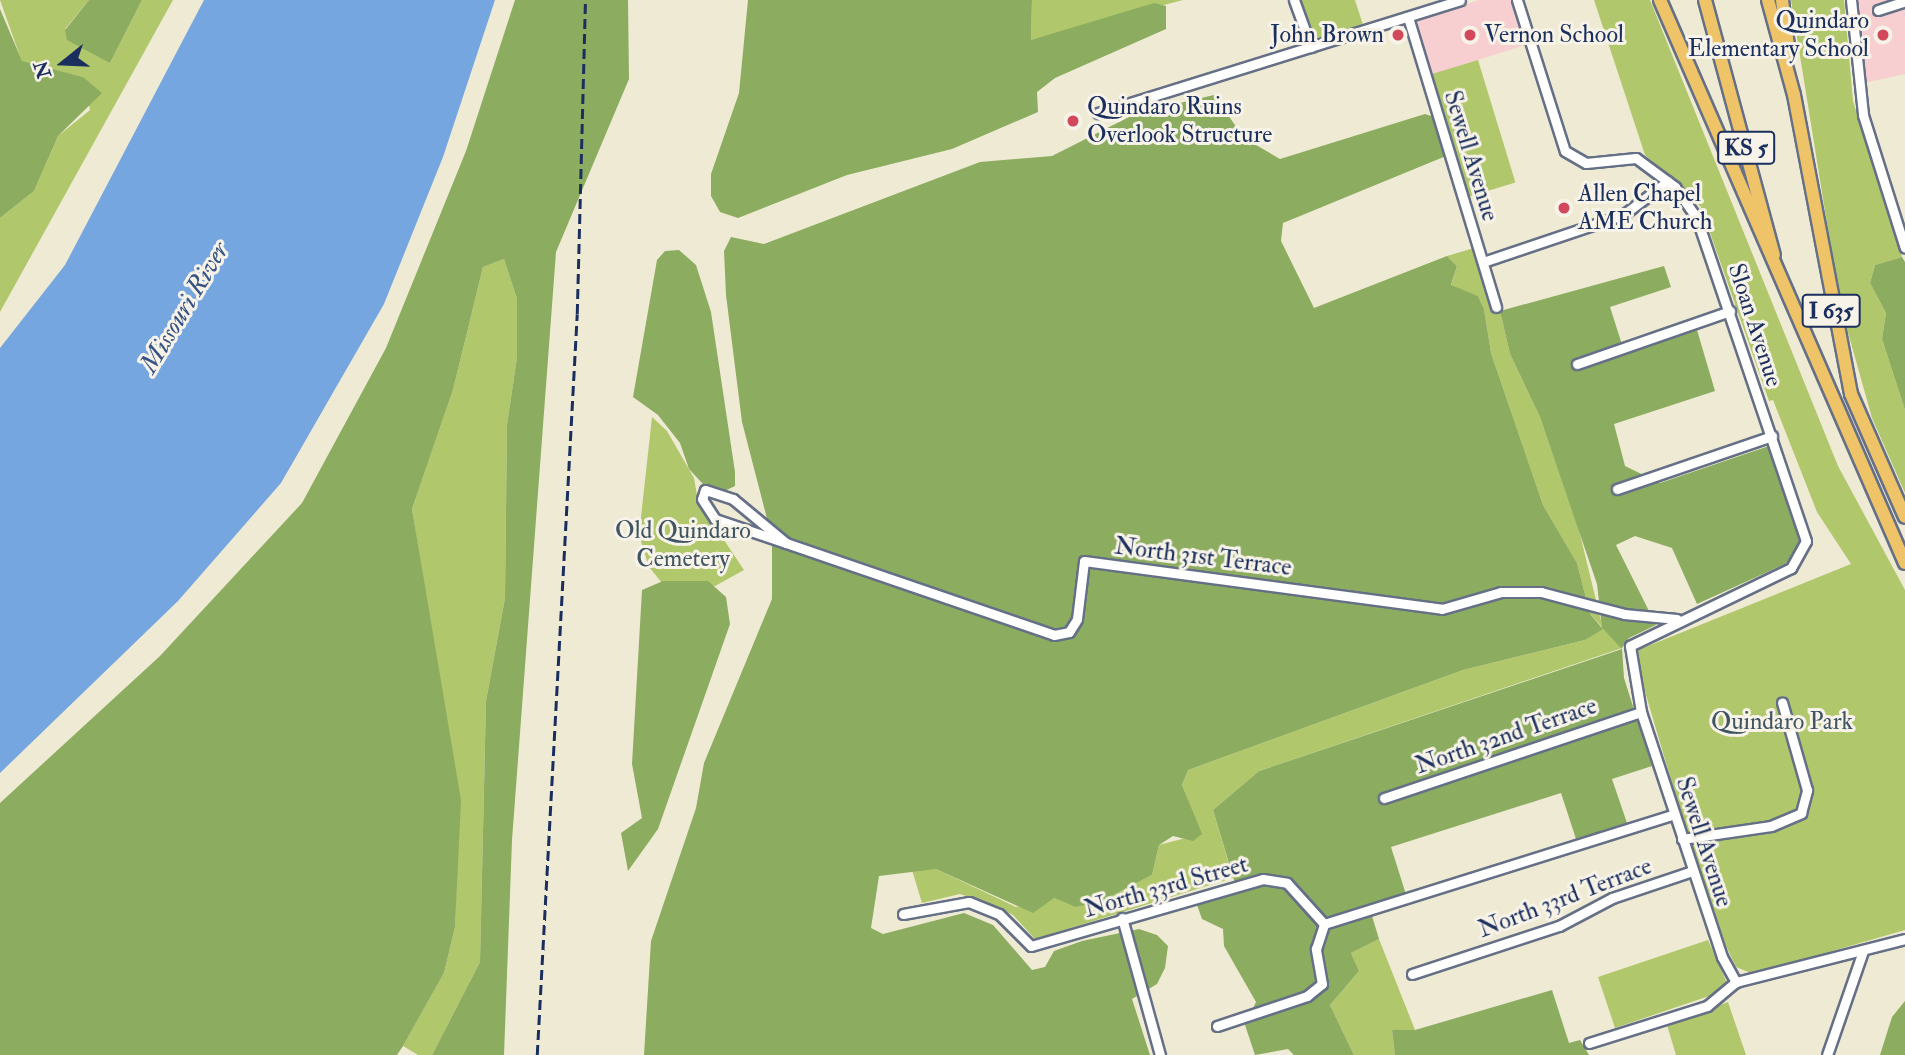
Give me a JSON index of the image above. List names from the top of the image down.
{
  "streets": {
    "highway": ["KS 5", "I 635"],
    "street": [
      "Sewell Avenue",
      "Sloan Avenue",
      "North 31st Terrace",
      "North 32nd Terrace",
      "North 33rd Street",
      "North 33rd Terrace"
    ]
  },
  "crossings": [
    ["KS 5", "I 635"],
    ["Sewell Avenue", "Sloan Avenue"],
    ["Sewell Avenue", "North 31st Terrace"],
    ["Sewell Avenue", "North 32nd Terrace"],
    ["Sewell Avenue", "North 33rd Terrace"],
    ["Sloan Avenue", "North 31st Terrace"]
  ],
  "water": ["Missouri River"],
  "parks": ["Old Quindaro Cemetery", "Quindaro Park"],
  "places": [
    "John Brown",
    "Vernon School",
    "Quindaro Elementary School",
    "Quindaro Ruins Overlook Structure",
    "Allen Chapel AME Church"
  ],
  "north": "left"
}
